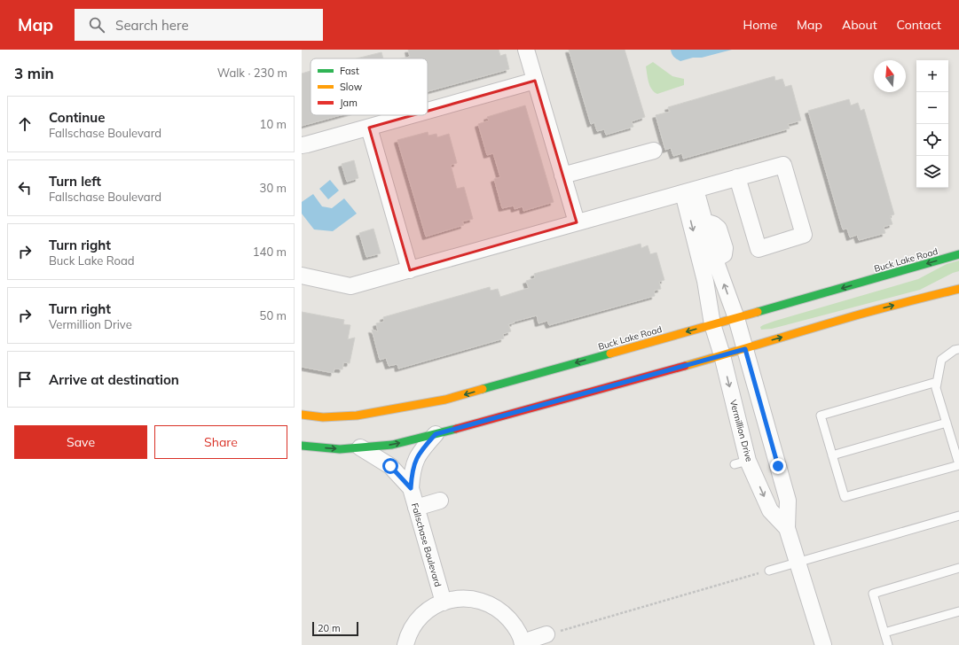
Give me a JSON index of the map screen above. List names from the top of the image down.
{
  "streets": {
    "main road": ["Buck Lake Road"],
    "street": ["Vermillion Drive", "Fallschase Boulevard"]
  },
  "crossings": [
    ["Buck Lake Road", "Vermillion Drive"]
  ],
  "legend": ["Fast", "Slow", "Jam"],
  "scale_bar": "20 m",
  "north": "top",
  "page": {
    "header": "Map",
    "search": "Search here",
    "nav": [
      "Home",
      "Map",
      "About",
      "Contact"
    ],
    "heading": ["3 min", "Walk · 230 m"],
    "map_buttons": ["+", "−"],
    "list": [
      ["Continue", "Fallschase Boulevard", "10 m"],
      ["Turn left", "Fallschase Boulevard", "30 m"],
      ["Turn right", "Buck Lake Road", "140 m"],
      ["Turn right", "Vermillion Drive", "50 m"],
      "Arrive at destination"
    ],
    "buttons": ["Save", "Share"],
    "scale": "20 m"
  }
}
